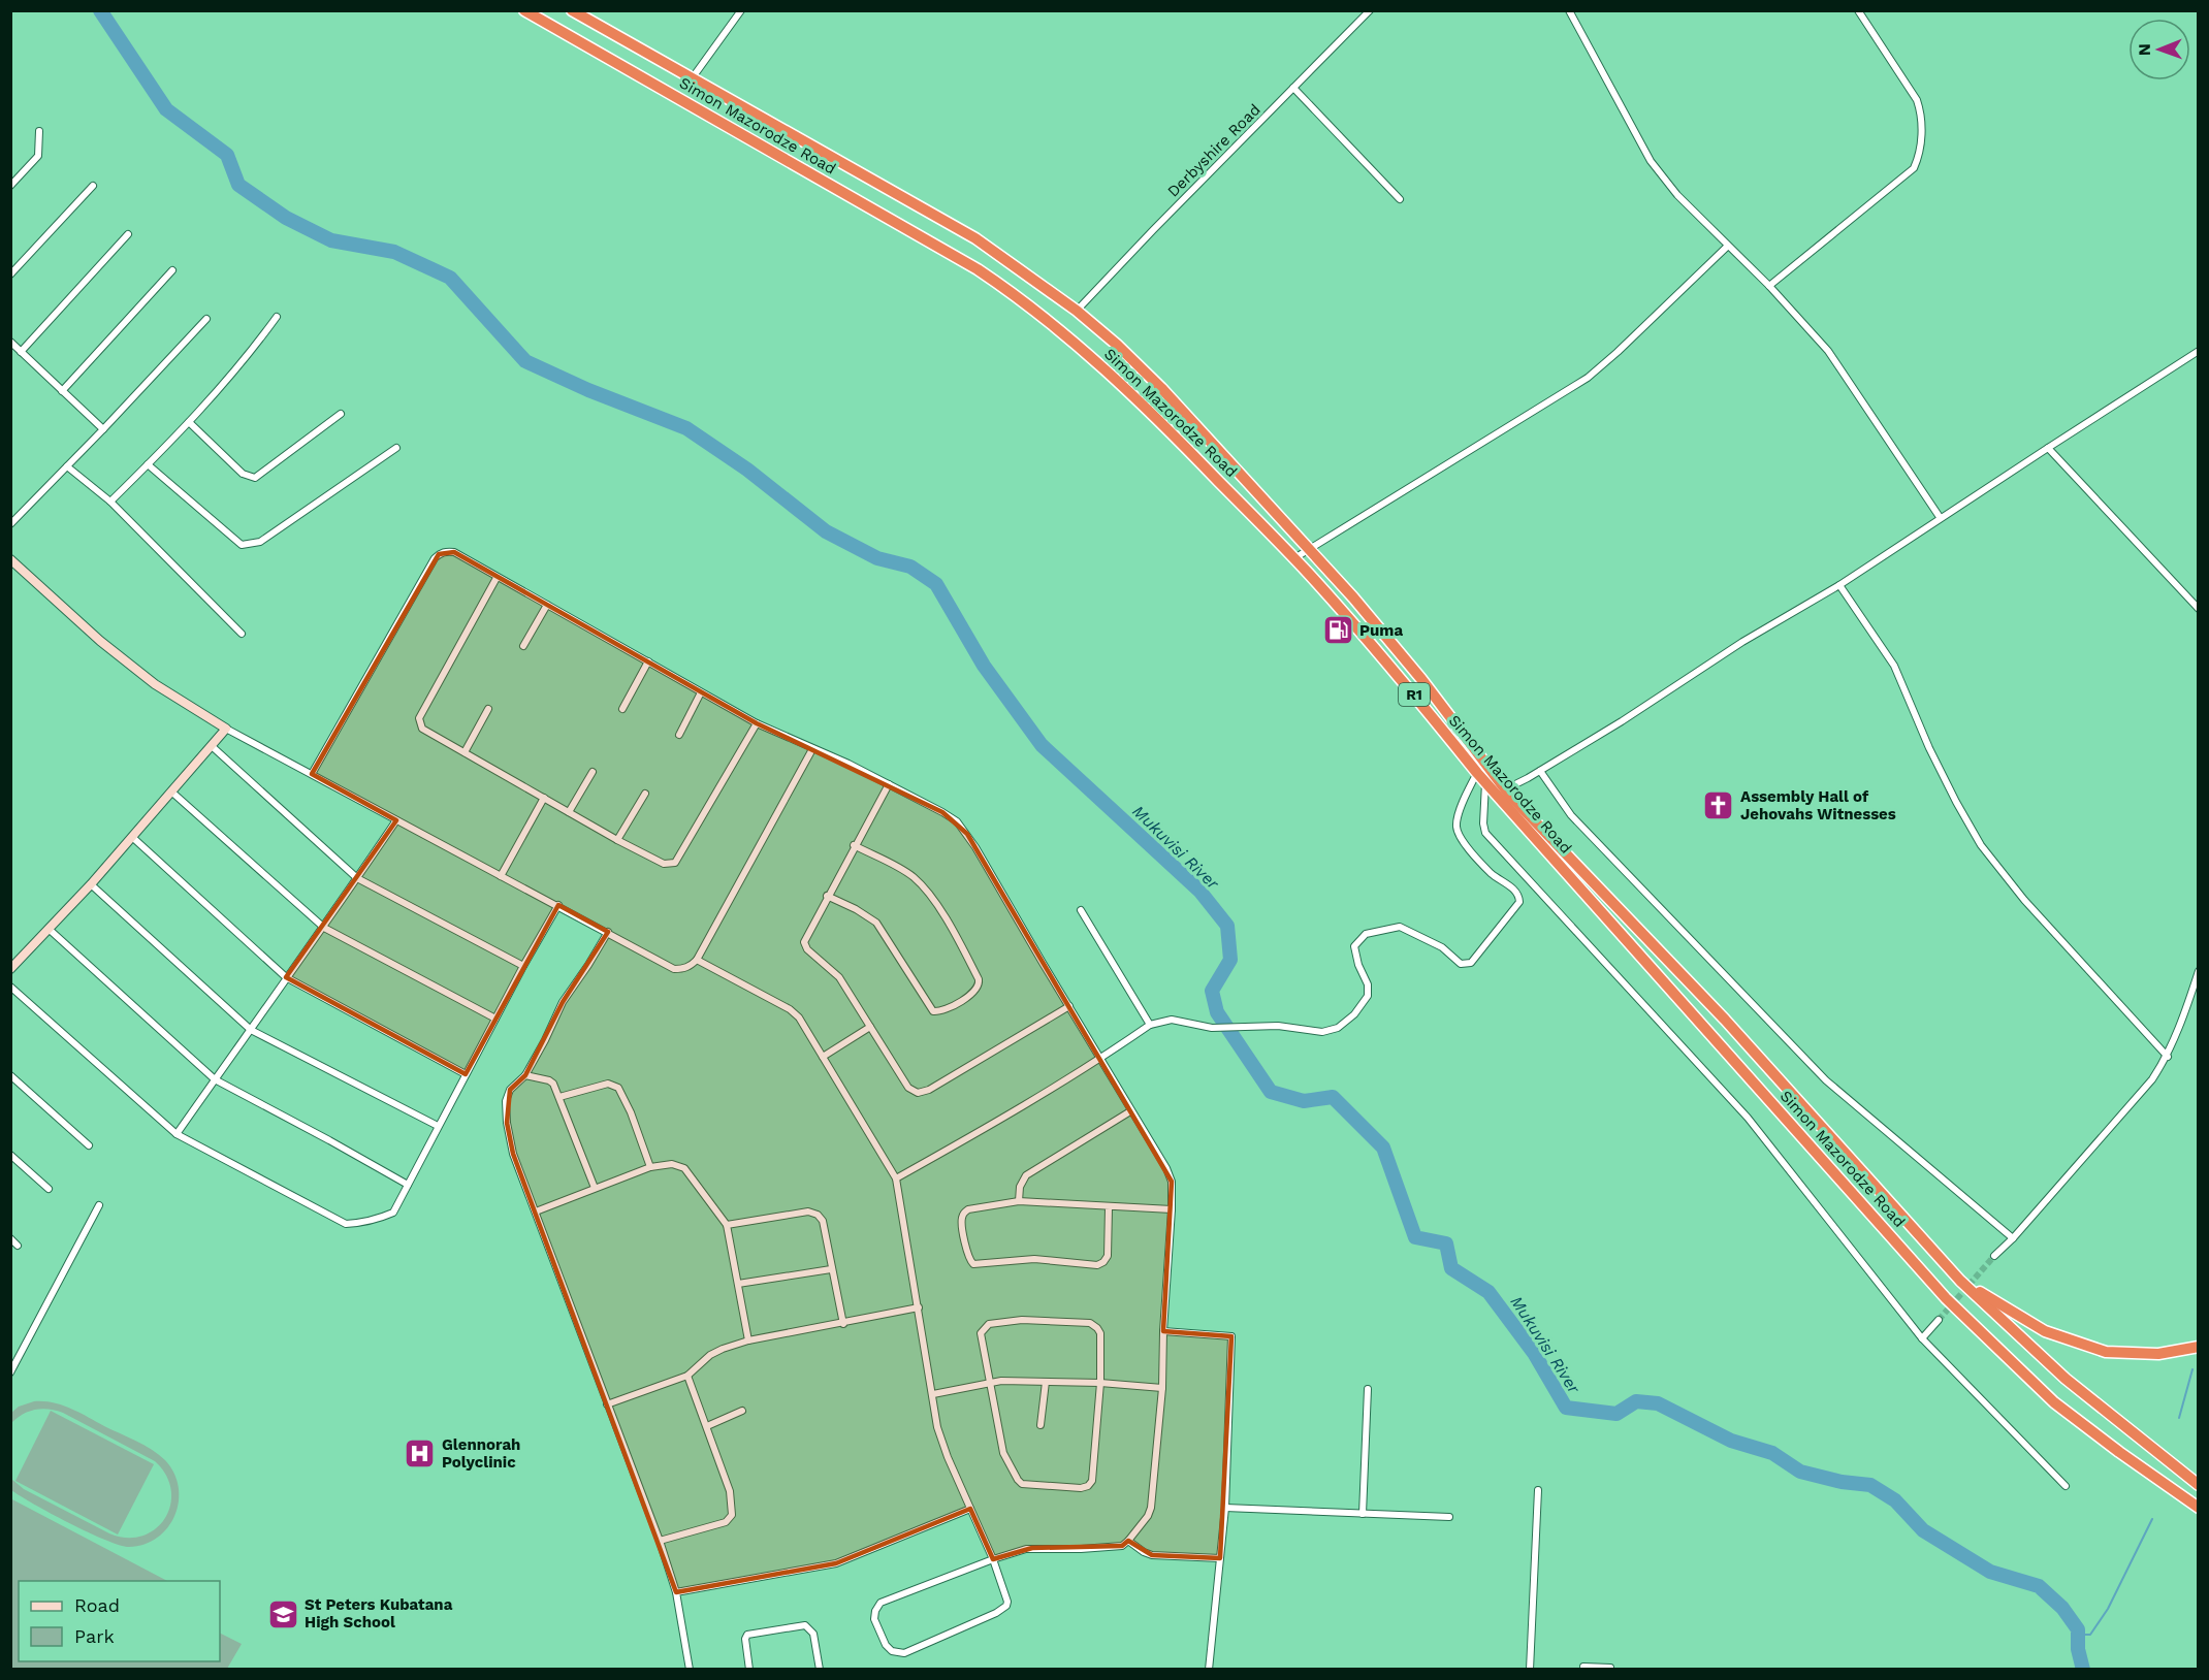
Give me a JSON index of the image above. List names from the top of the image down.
{
  "streets": {
    "highway": ["Simon Mazorodze Road", "R1"],
    "street": ["Derbyshire Road"]
  },
  "crossings": [
    ["Simon Mazorodze Road", "Derbyshire Road"]
  ],
  "water": ["Mukuvisi River"],
  "places": {
    "fuel station": ["Puma"],
    "church": ["Assembly Hall of Jehovahs Witnesses"],
    "hospital": ["Glennorah Polyclinic"],
    "school or university": ["St Peters Kubatana High School"]
  },
  "legend": ["Road", "Park"],
  "north": "left"
}
